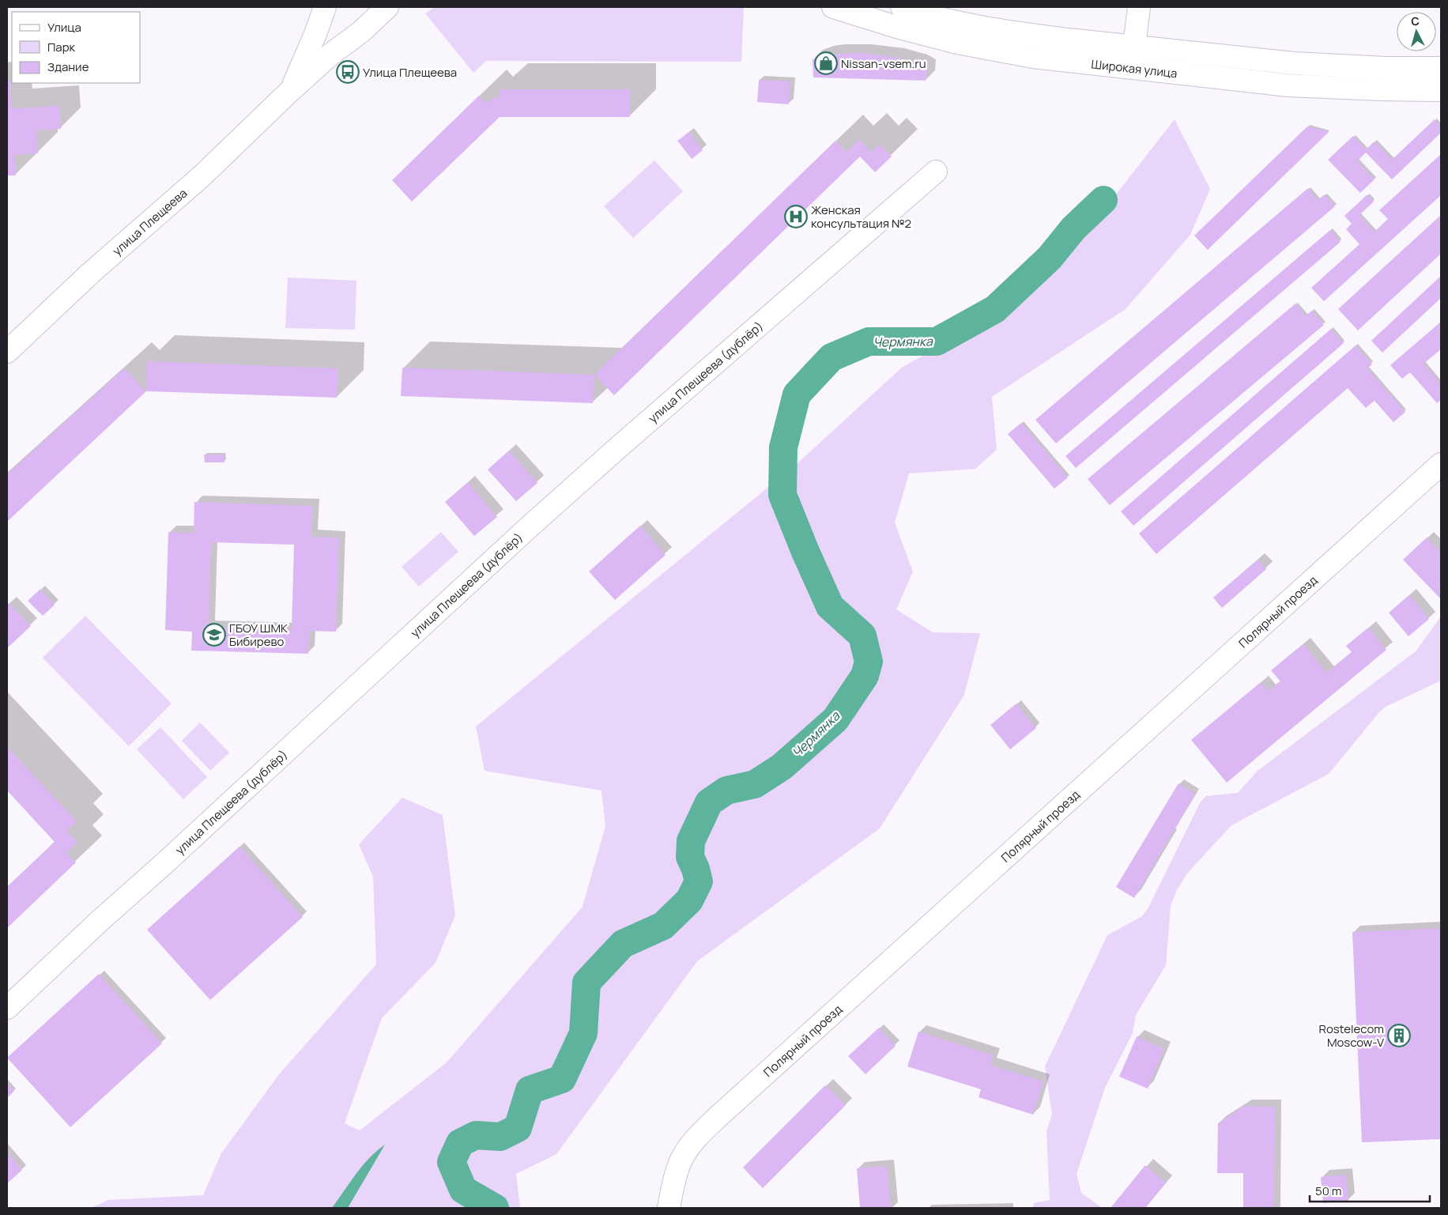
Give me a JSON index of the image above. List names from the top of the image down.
{
  "streets": {
    "street": [
      "Широкая улица",
      "улица Плещеева",
      "улица Плещеева (дублёр)",
      "Полярный проезд"
    ]
  },
  "water": ["Чермянка"],
  "places": {
    "shop": ["Nissan-vsem.ru"],
    "bus stop": ["Улица Плещеева"],
    "hospital": ["Женская консультация №2"],
    "school or university": ["ГБОУ ШМК Бибирево"],
    "building": ["Rostelecom Moscow-V"]
  },
  "legend": ["Улица", "Парк", "Здание"],
  "scale_bar": "50 m",
  "north": "top"
}
